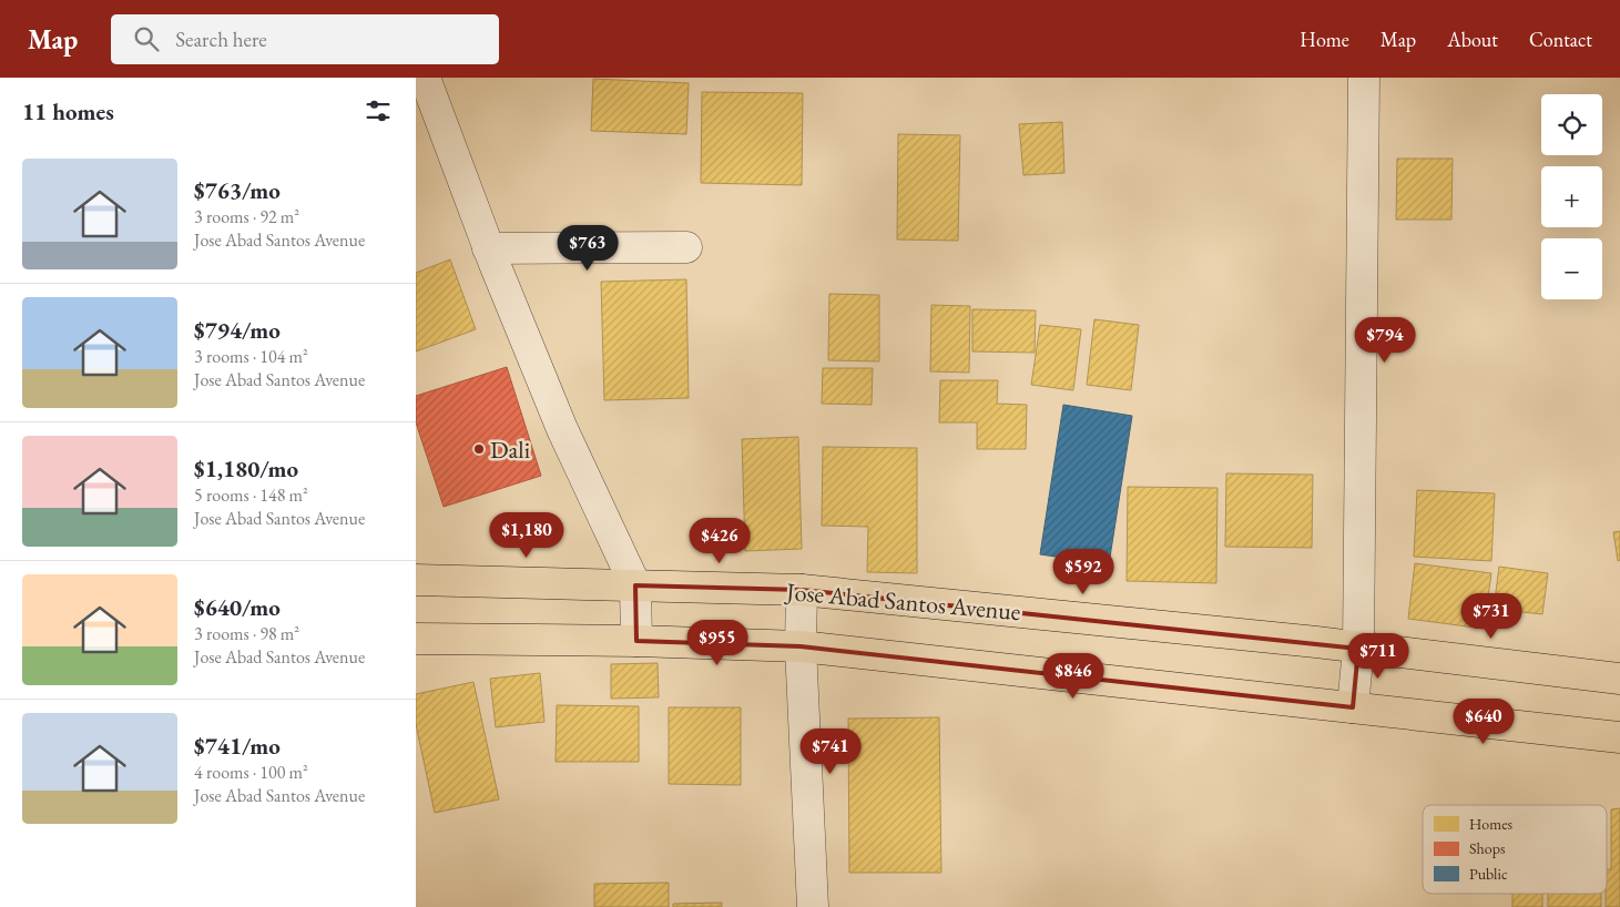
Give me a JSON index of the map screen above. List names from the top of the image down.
{
  "streets": {
    "main road": ["Jose Abad Santos Avenue"]
  },
  "places": ["Dali"],
  "legend": ["Homes", "Shops", "Public"],
  "page": {
    "header": "Map",
    "search": "Search here",
    "nav": [
      "Home",
      "Map",
      "About",
      "Contact"
    ],
    "heading": "11 homes",
    "map_buttons": ["+", "−"],
    "list": [
      {
        "name": "$763/mo",
        "note": "3 rooms · 92 m² · Jose Abad Santos Avenue"
      },
      {
        "name": "$794/mo",
        "note": "3 rooms · 104 m² · Jose Abad Santos Avenue"
      },
      {
        "name": "$1,180/mo",
        "note": "5 rooms · 148 m² · Jose Abad Santos Avenue"
      },
      {
        "name": "$640/mo",
        "note": "3 rooms · 98 m² · Jose Abad Santos Avenue"
      },
      {
        "name": "$741/mo",
        "note": "4 rooms · 100 m² · Jose Abad Santos Avenue"
      }
    ],
    "price": [
      "$763",
      "$794",
      "$1,180",
      "$426",
      "$592",
      "$731",
      "$955",
      "$711",
      "$846",
      "$640",
      "$741"
    ]
  }
}
